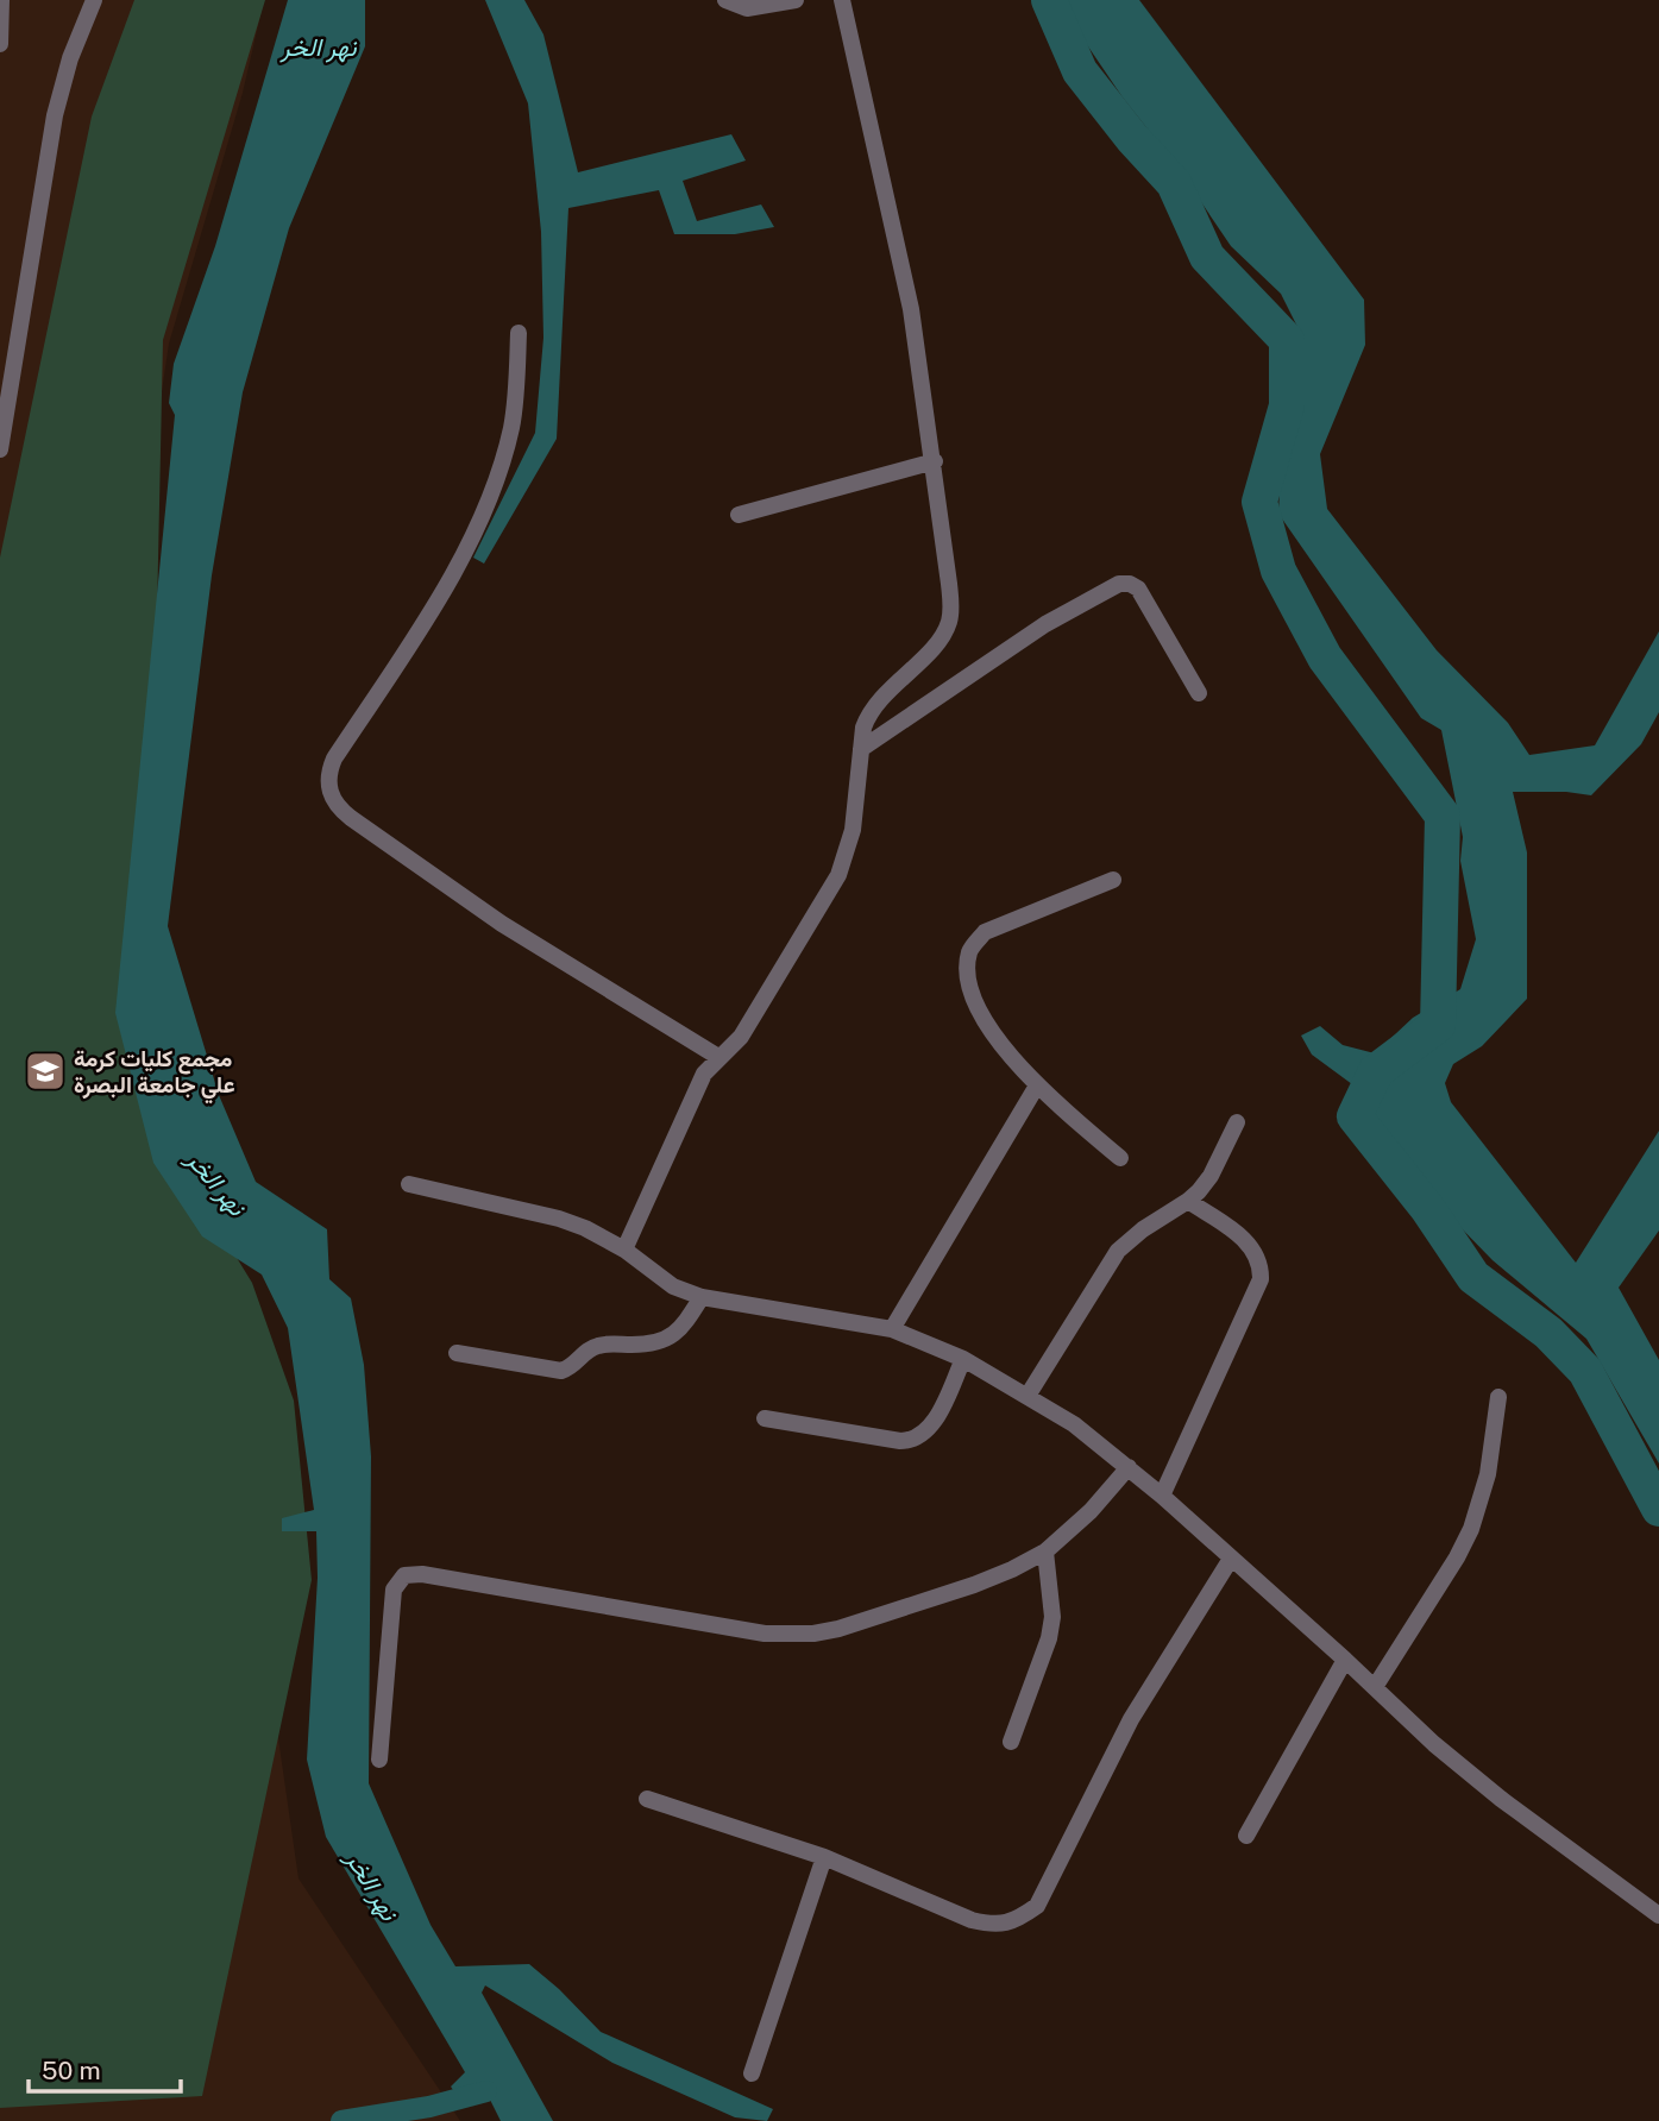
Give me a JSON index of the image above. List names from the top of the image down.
{
  "water": ["نهر الخر"],
  "places": {
    "school or university": ["مجمع كليات كرمة علي جامعة البصرة"]
  },
  "scale_bar": "50 m"
}
